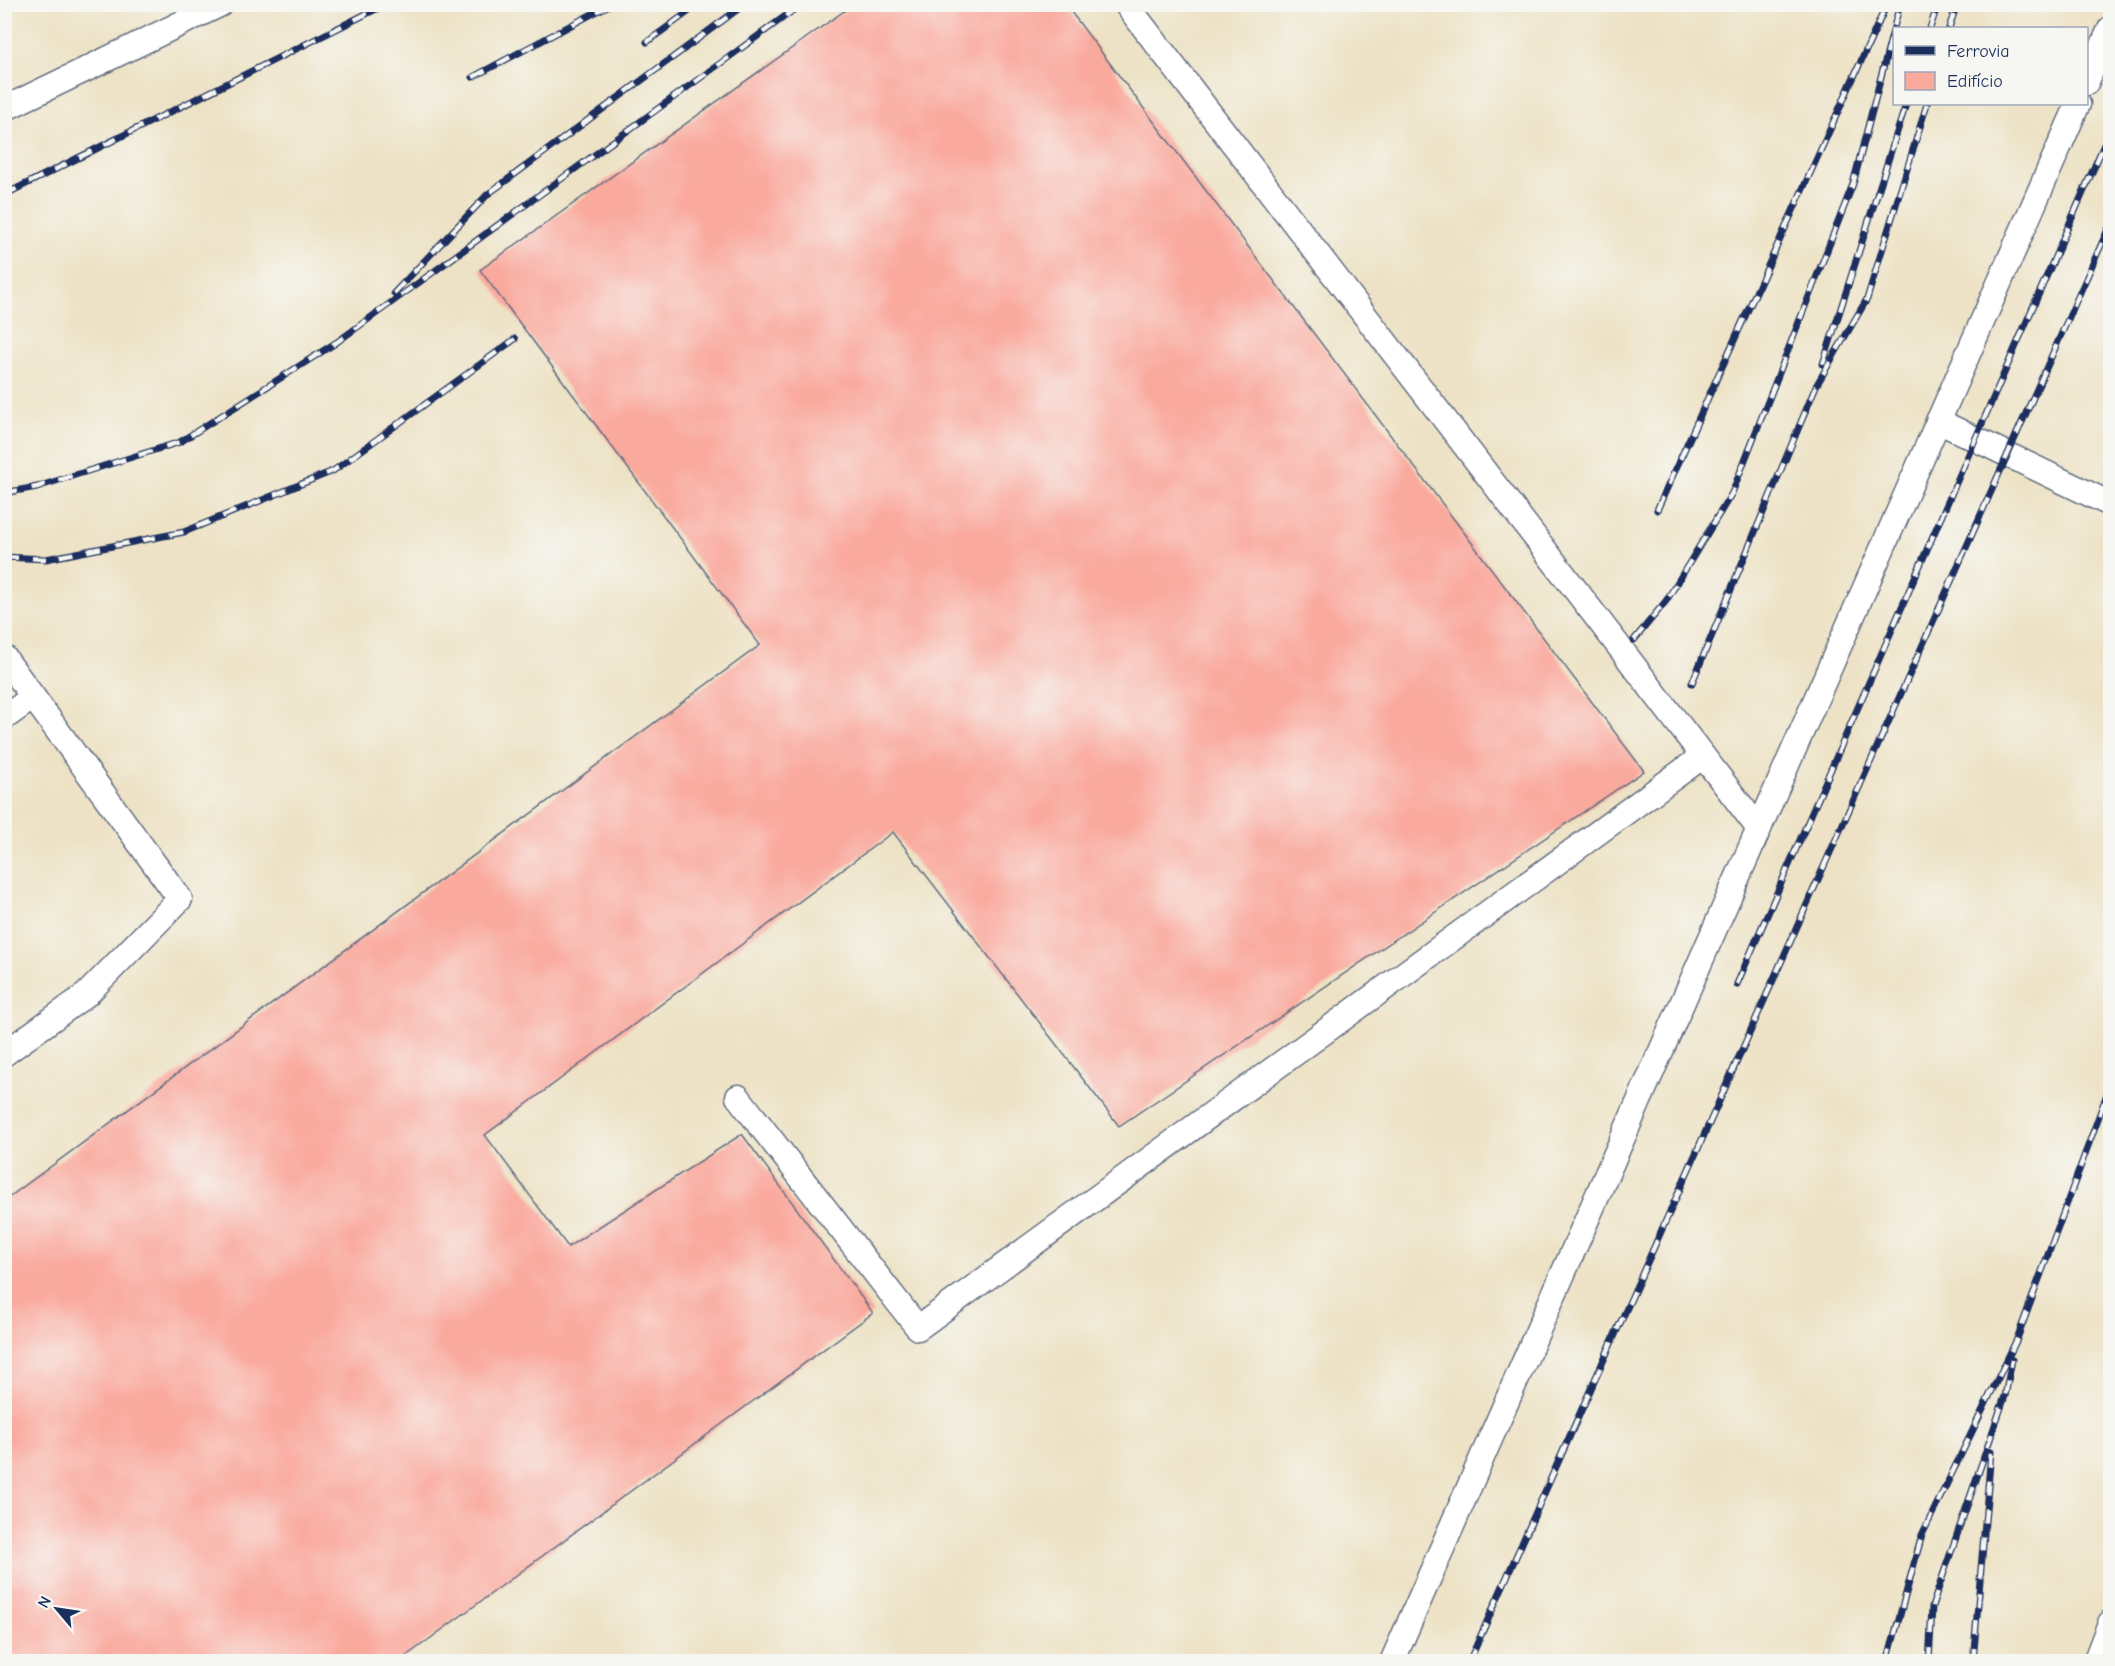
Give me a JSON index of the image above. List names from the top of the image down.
{
  "legend": ["Ferrovia", "Edifício"],
  "north": "top left"
}
